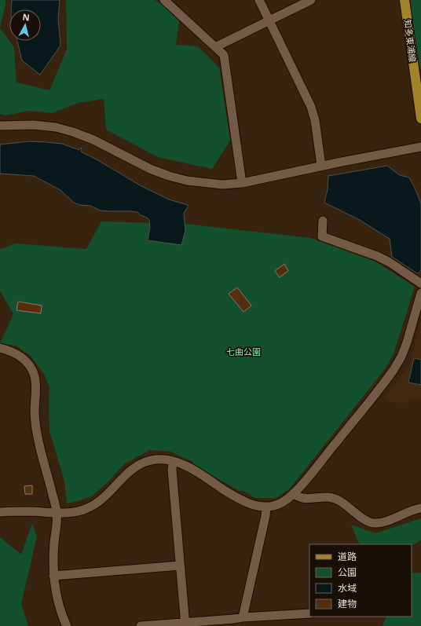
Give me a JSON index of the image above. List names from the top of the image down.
{
  "streets": {
    "main road": ["知多東浦線"]
  },
  "parks": ["七曲公園"],
  "legend": [
    "道路",
    "公園",
    "水域",
    "建物"
  ],
  "north": "top"
}
